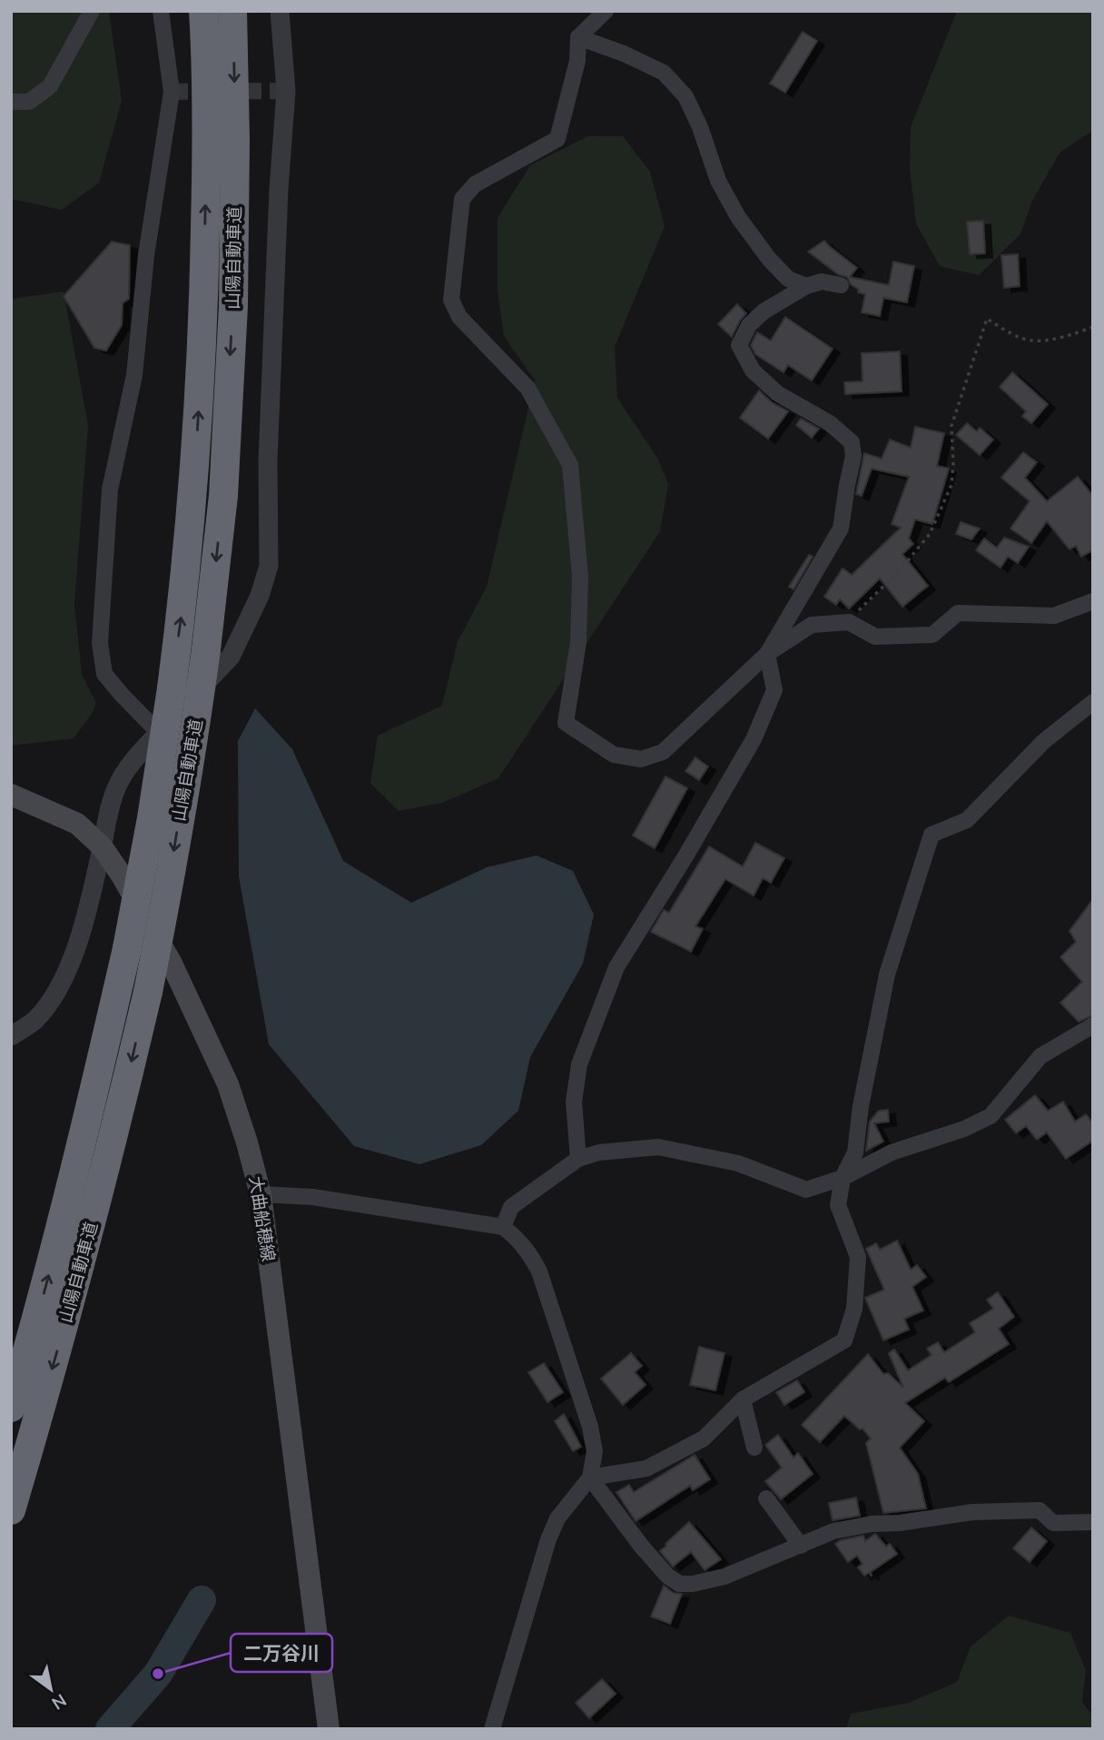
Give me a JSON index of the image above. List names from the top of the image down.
{
  "streets": {
    "highway": ["山陽自動車道"],
    "main road": ["大曲船穂線"]
  },
  "places": ["二万谷川"],
  "north": "bottom right"
}
